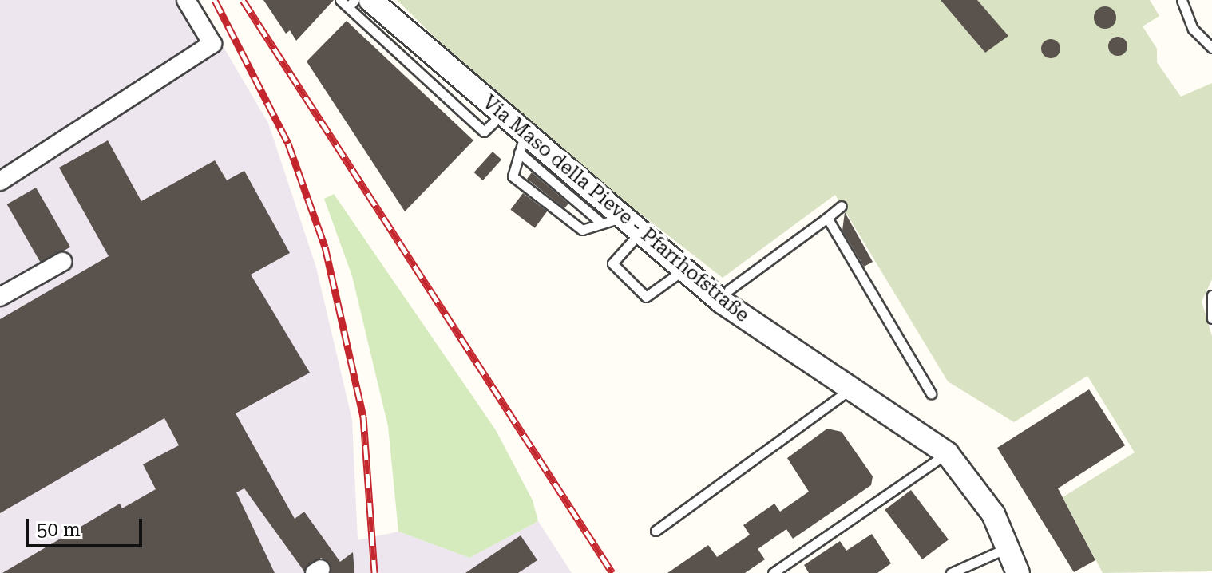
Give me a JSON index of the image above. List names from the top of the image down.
{
  "streets": {
    "street": ["Via Maso della Pieve - Pfarrhofstraße"]
  },
  "scale_bar": "50 m"
}
